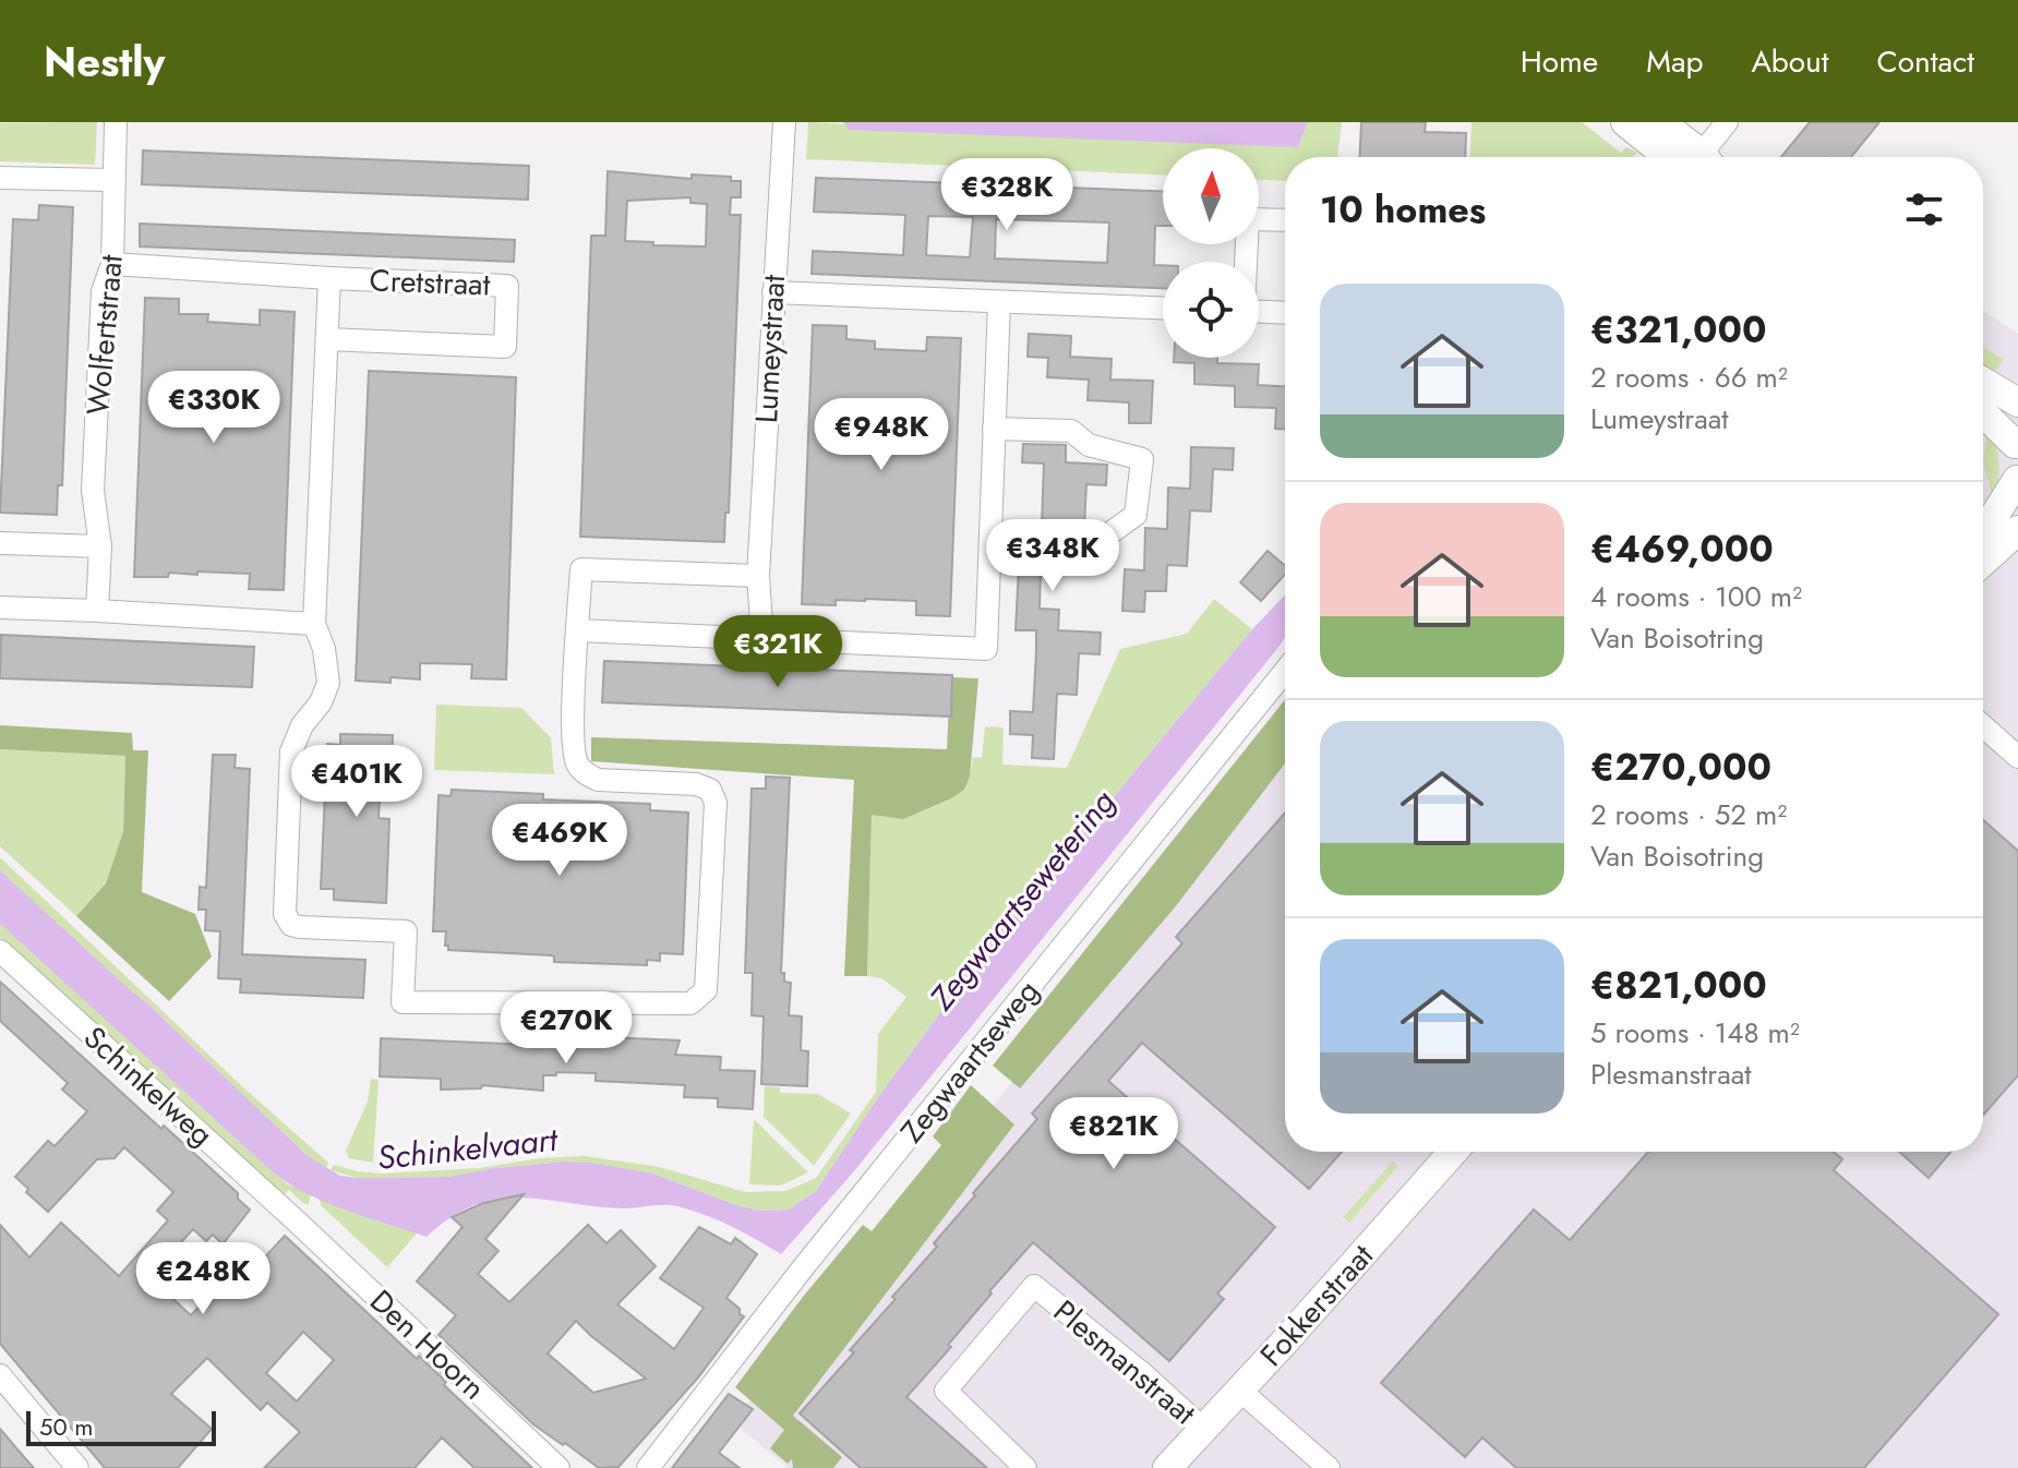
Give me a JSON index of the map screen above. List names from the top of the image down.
{
  "streets": {
    "street": [
      "Cretstraat",
      "Wolfertstraat",
      "Lumeystraat",
      "Zegwaartseweg",
      "Schinkelweg",
      "Fokkerstraat",
      "Den Hoorn",
      "Plesmanstraat"
    ]
  },
  "crossings": [
    ["Schinkelweg", "Den Hoorn"],
    ["Fokkerstraat", "Plesmanstraat"]
  ],
  "water": ["Zegwaartsewetering", "Schinkelvaart"],
  "scale_bar": "50 m",
  "north": "top",
  "page": {
    "header": "Nestly",
    "nav": [
      "Home",
      "Map",
      "About",
      "Contact"
    ],
    "heading": "10 homes",
    "price": [
      "€328K",
      "€330K",
      "€948K",
      "€348K",
      "€321K",
      "€401K",
      "€469K",
      "€270K",
      "€821K",
      "€248K"
    ],
    "list": [
      {
        "name": "€321,000",
        "note": "2 rooms · 66 m² · Lumeystraat"
      },
      {
        "name": "€469,000",
        "note": "4 rooms · 100 m² · Van Boisotring"
      },
      {
        "name": "€270,000",
        "note": "2 rooms · 52 m² · Van Boisotring"
      },
      {
        "name": "€821,000",
        "note": "5 rooms · 148 m² · Plesmanstraat"
      }
    ],
    "scale": "50 m"
  }
}
